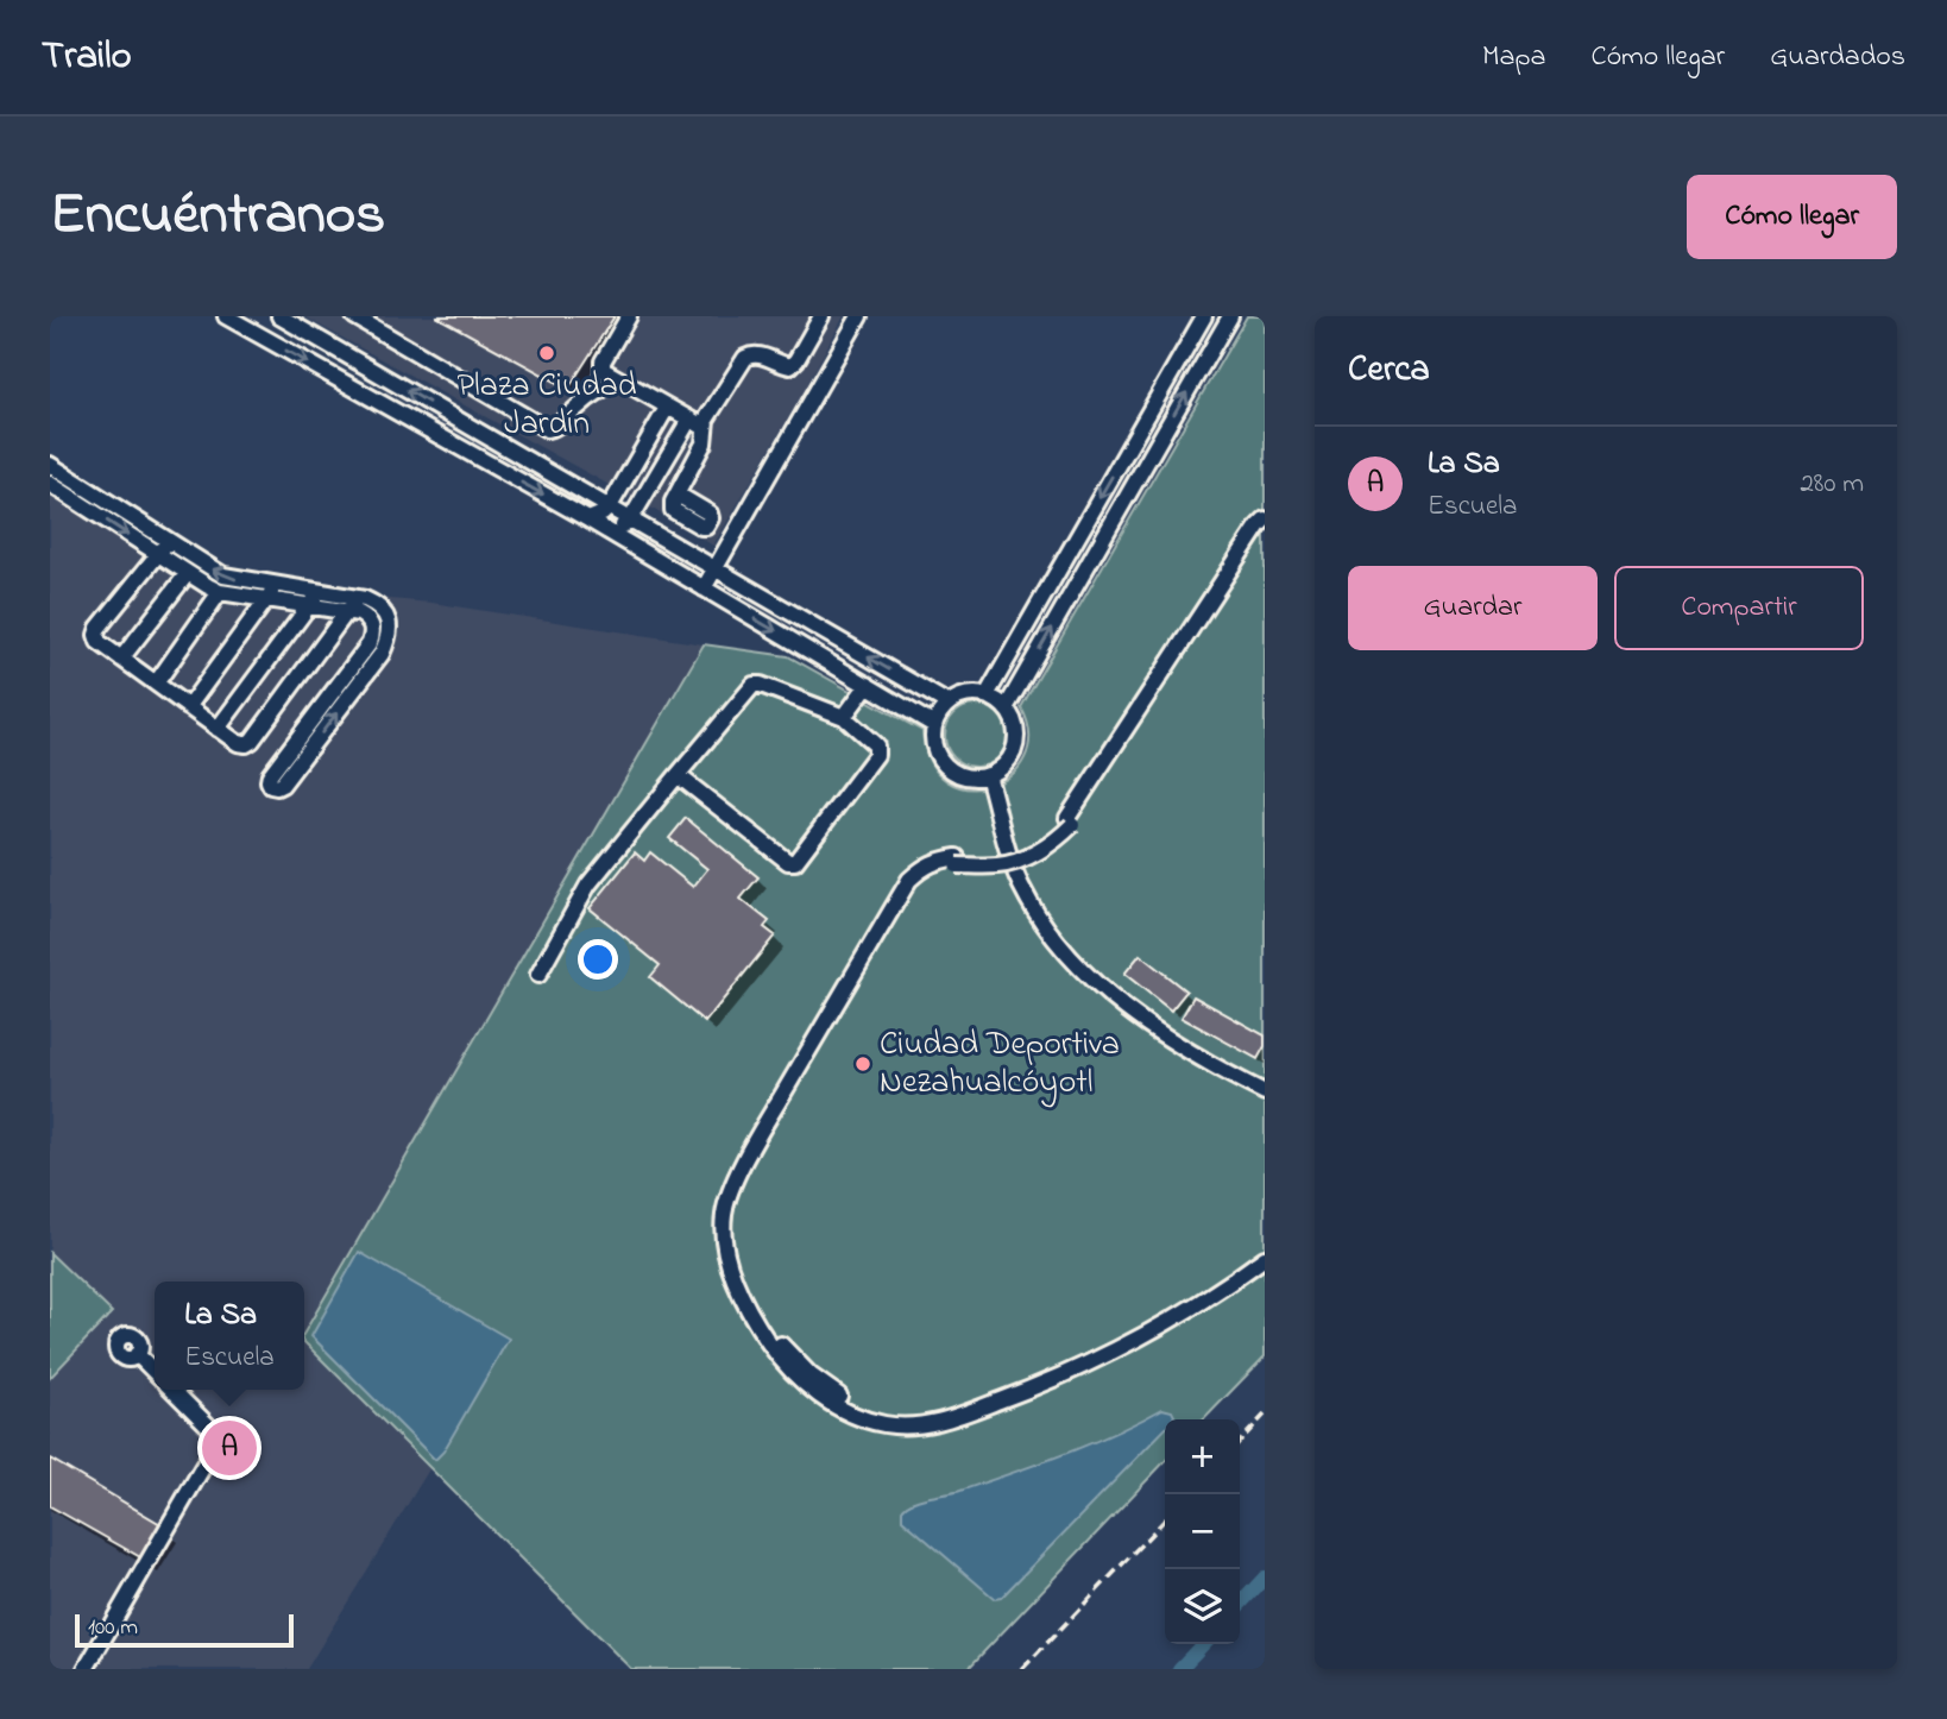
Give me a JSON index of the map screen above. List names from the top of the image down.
{
  "places": ["Plaza Ciudad Jardín", "Ciudad Deportiva Nezahualcóyotl"],
  "scale_bar": "100 m",
  "page": {
    "header": "Trailo",
    "nav": ["Mapa", "Cómo llegar", "Guardados"],
    "title": "Encuéntranos",
    "buttons": [
      "Cómo llegar",
      ["Guardar", "Compartir"]
    ],
    "heading": "Cerca",
    "list": [
      {
        "mark": "A",
        "name": "La Sa",
        "note": "Escuela",
        "value": "280 m"
      }
    ],
    "popup": ["La Sa", "Escuela"],
    "pins": "A",
    "map_buttons": ["+", "−"],
    "scale": "100 m"
  }
}
